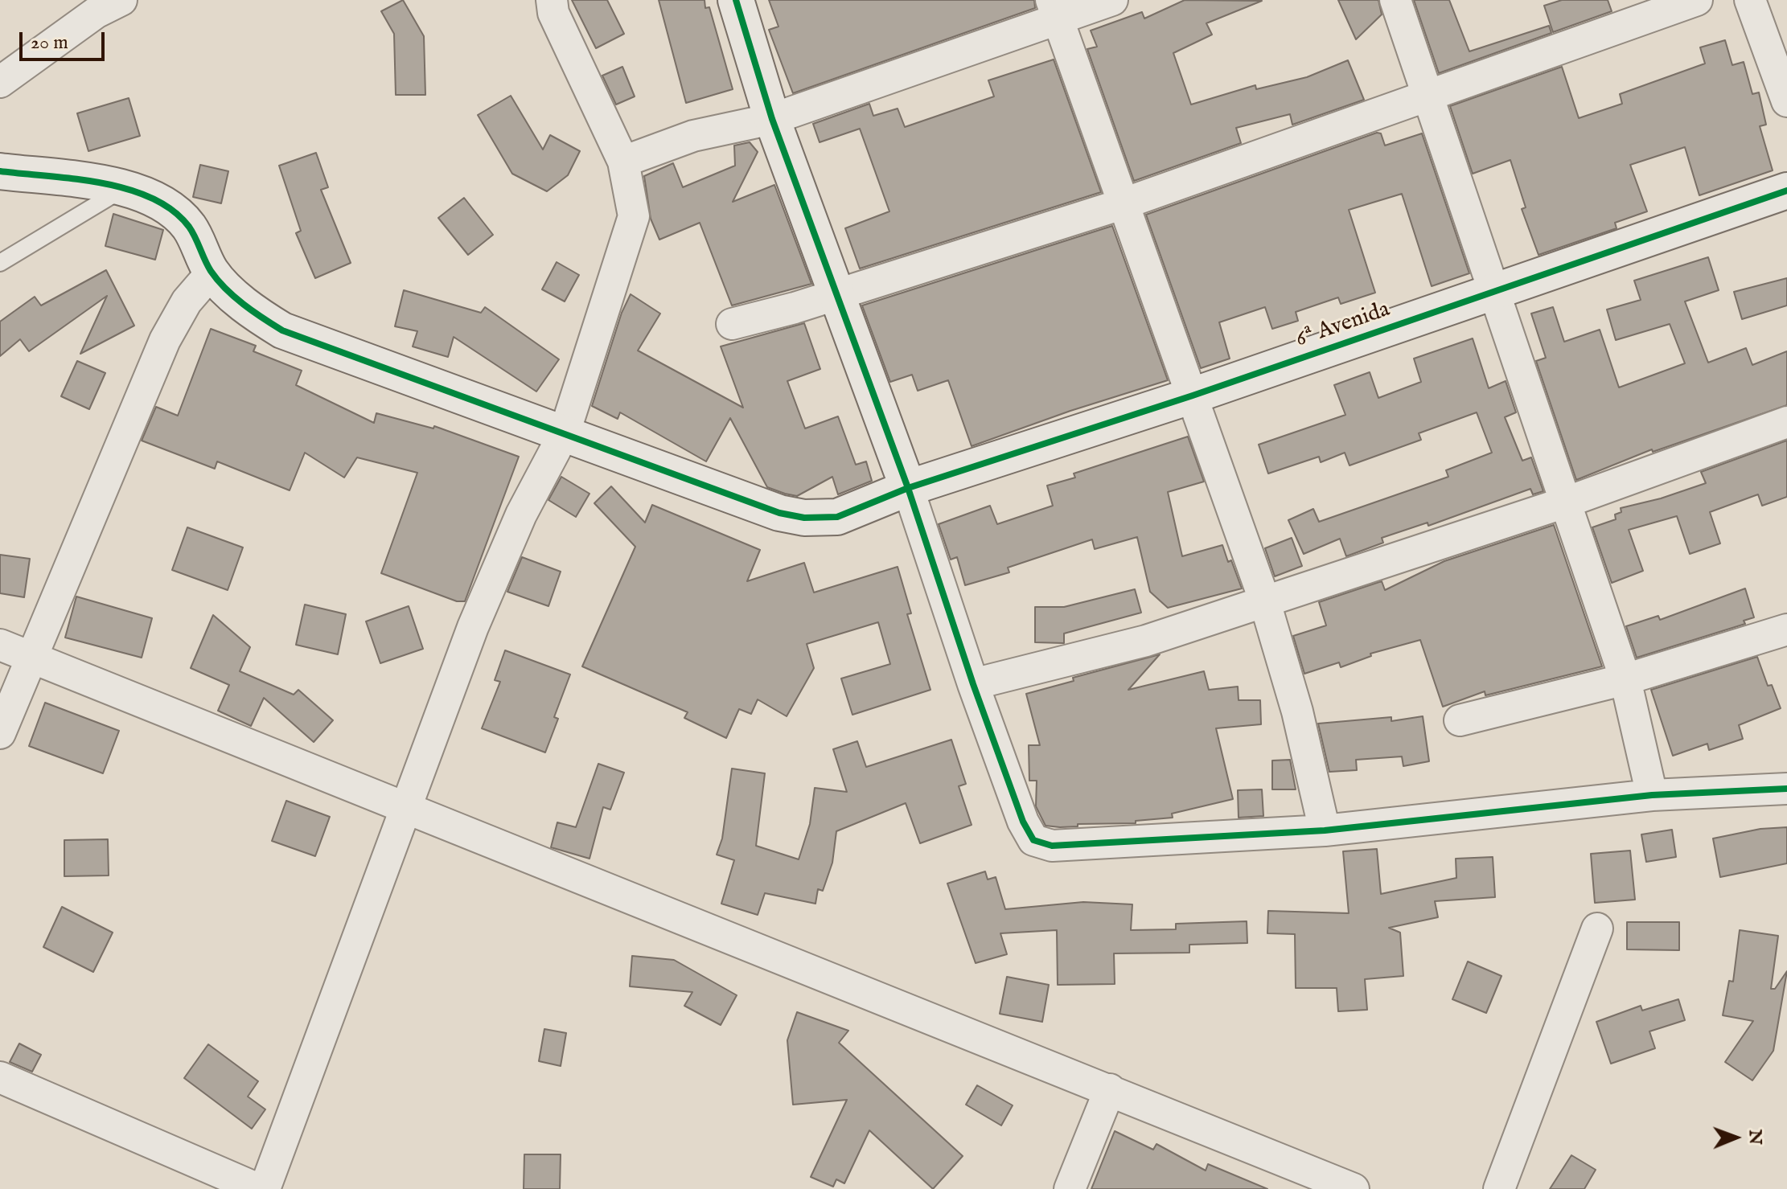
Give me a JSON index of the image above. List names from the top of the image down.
{
  "streets": {
    "street": ["6ª Avenida"]
  },
  "scale_bar": "20 m",
  "north": "right"
}
